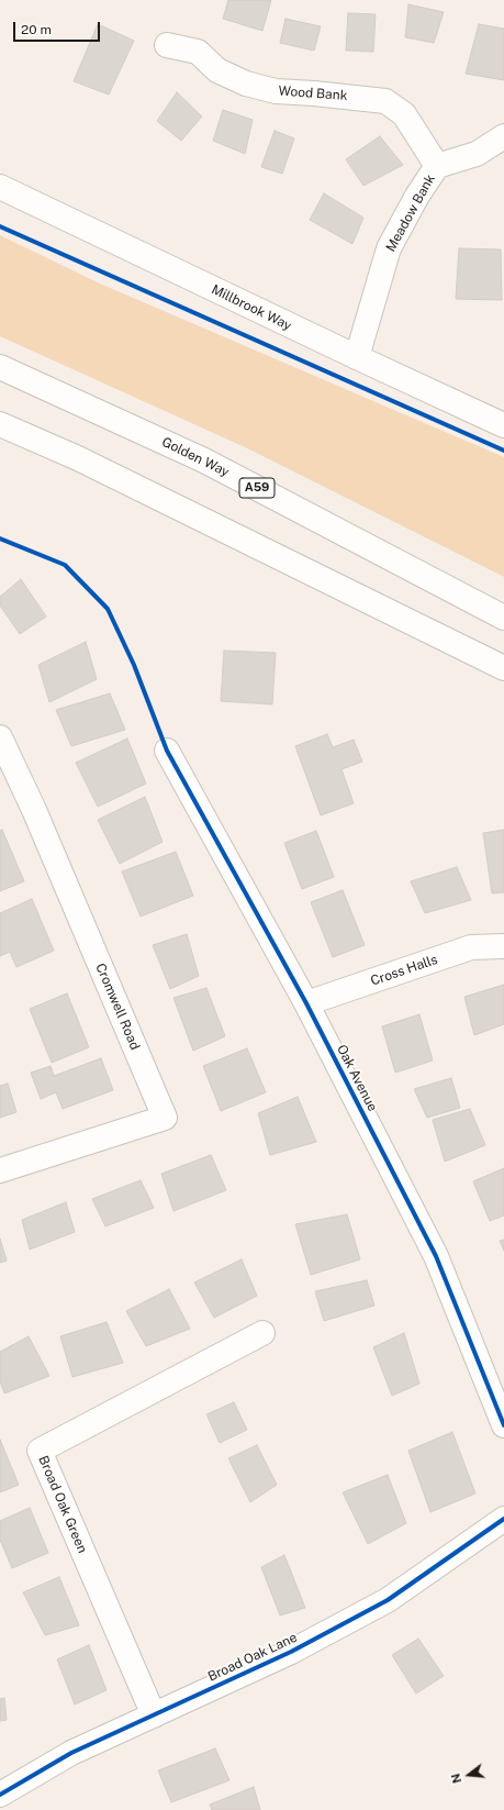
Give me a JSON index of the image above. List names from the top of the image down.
{
  "streets": {
    "main road": [
      "Wood Bank",
      "Meadow Bank",
      "Millbrook Way",
      "Golden Way",
      "A59",
      "Cross Halls",
      "Cromwell Road",
      "Oak Avenue",
      "Broad Oak Green",
      "Broad Oak Lane"
    ]
  },
  "crossings": [
    ["Wood Bank", "Meadow Bank"],
    ["Meadow Bank", "Millbrook Way"],
    ["Cross Halls", "Oak Avenue"],
    ["Broad Oak Green", "Broad Oak Lane"]
  ],
  "scale_bar": "20 m",
  "north": "left"
}
